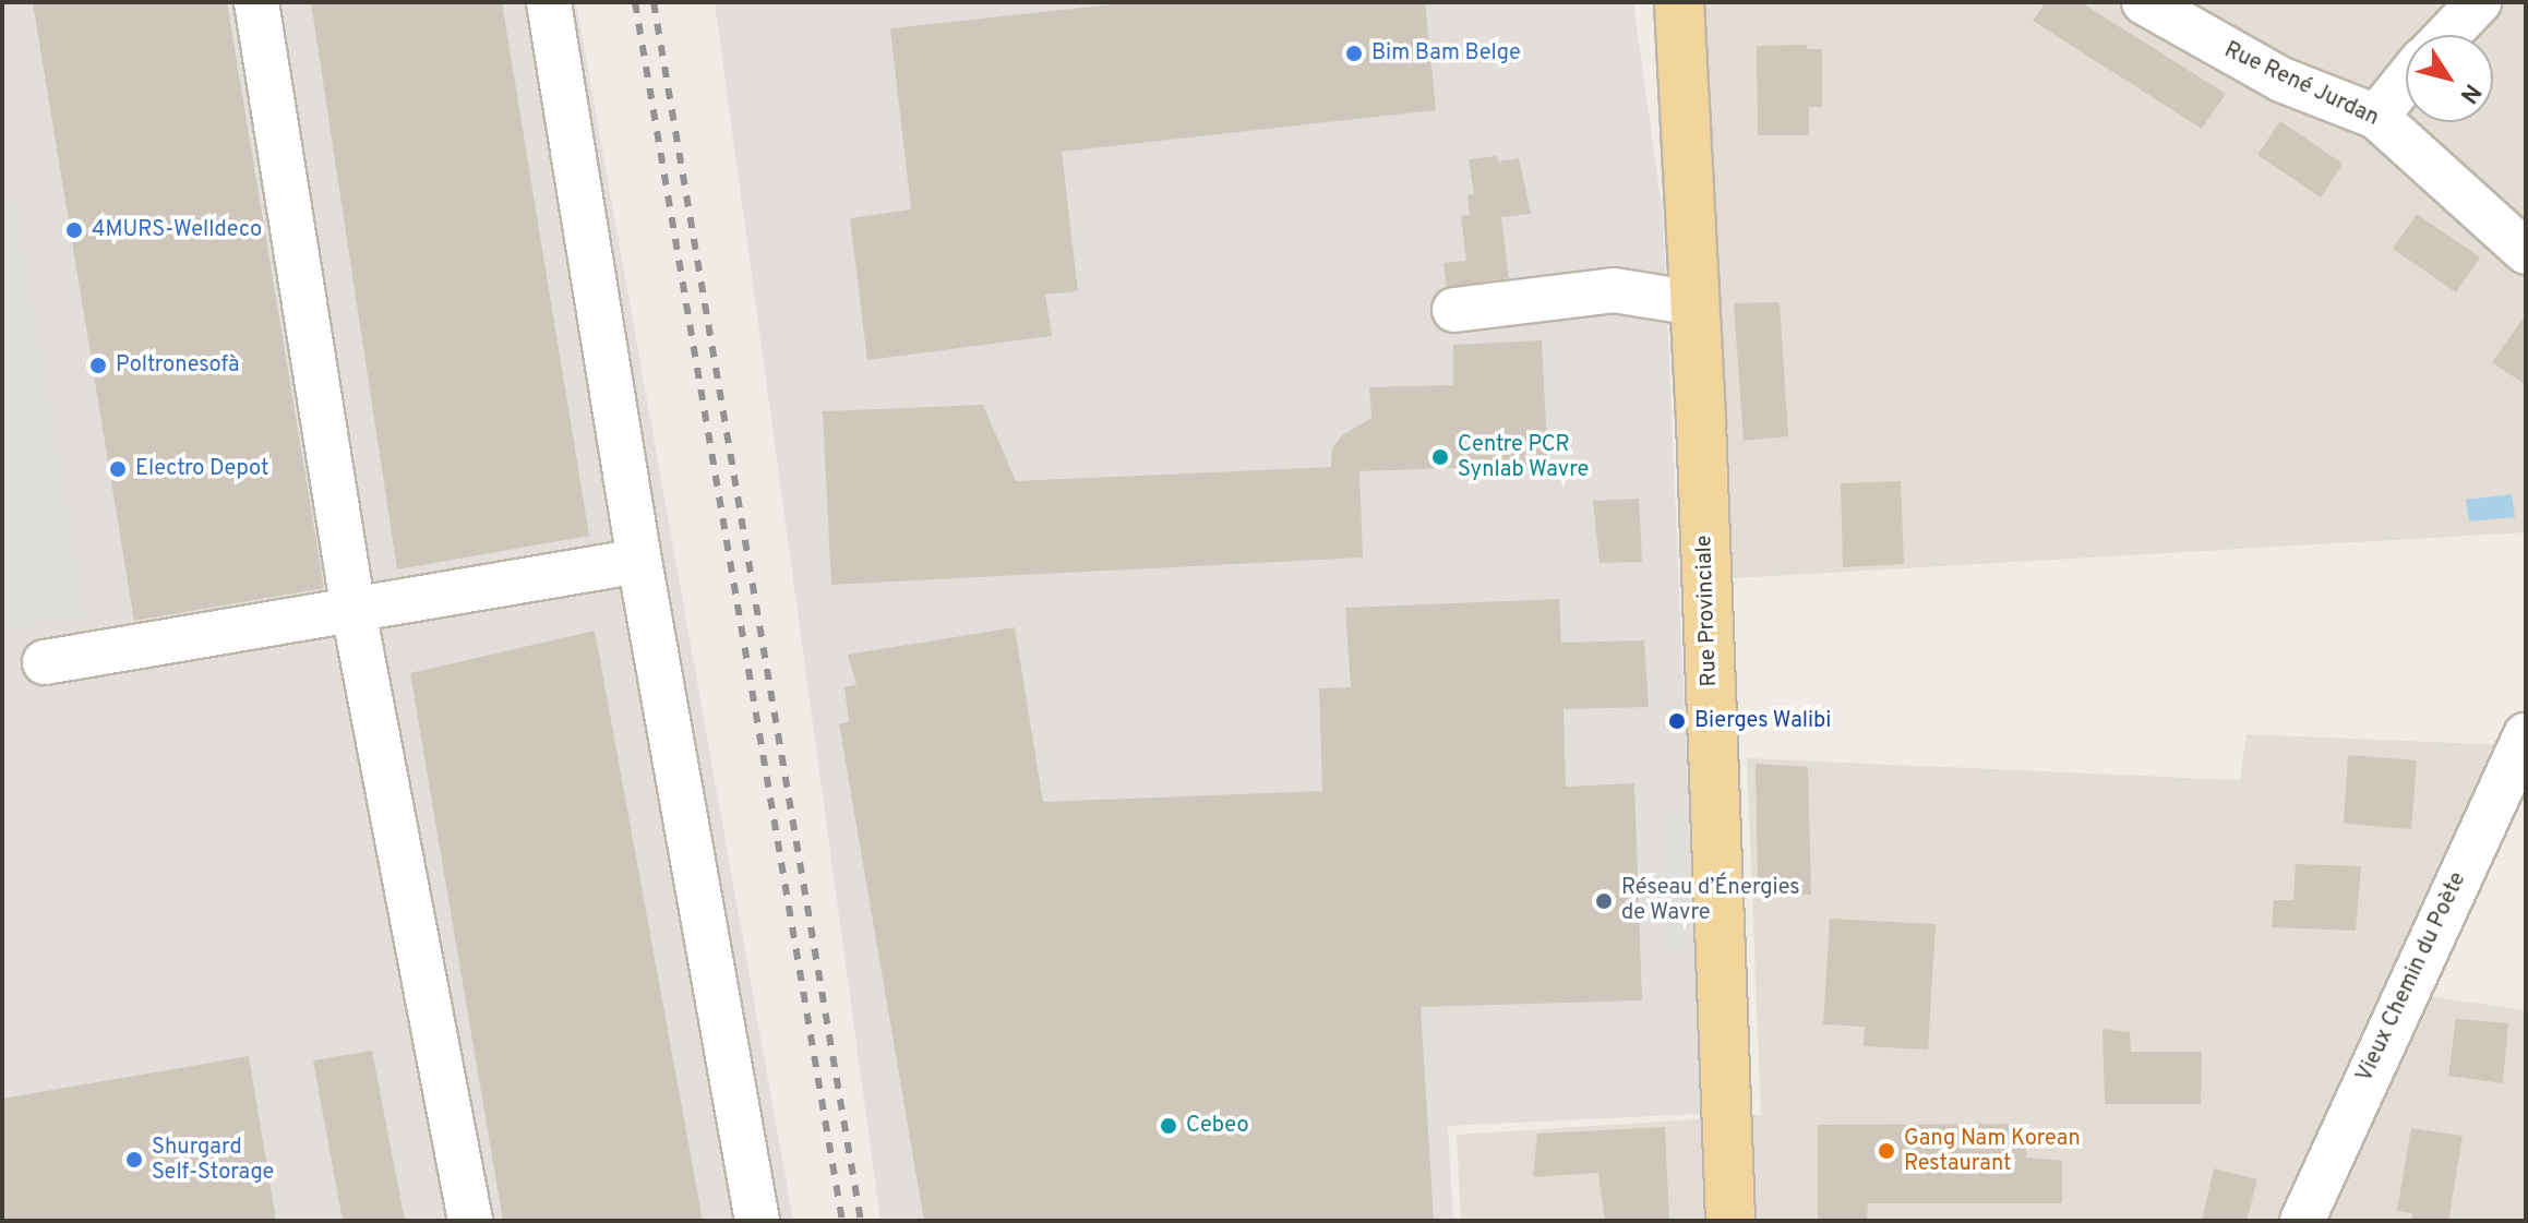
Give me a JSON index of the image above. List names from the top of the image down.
{
  "streets": {
    "main road": ["Rue Provinciale"],
    "street": ["Rue René Jurdan", "Vieux Chemin du Poète"]
  },
  "places": [
    "Bim Bam Belge",
    "4MURS-Welldeco",
    "Poltronesofà",
    "Centre PCR Synlab Wavre",
    "Electro Depot",
    "Bierges Walibi",
    "Réseau d’Énergies de Wavre",
    "Cebeo",
    "Gang Nam Korean Restaurant",
    "Shurgard Self-Storage"
  ],
  "north": "bottom right"
}
